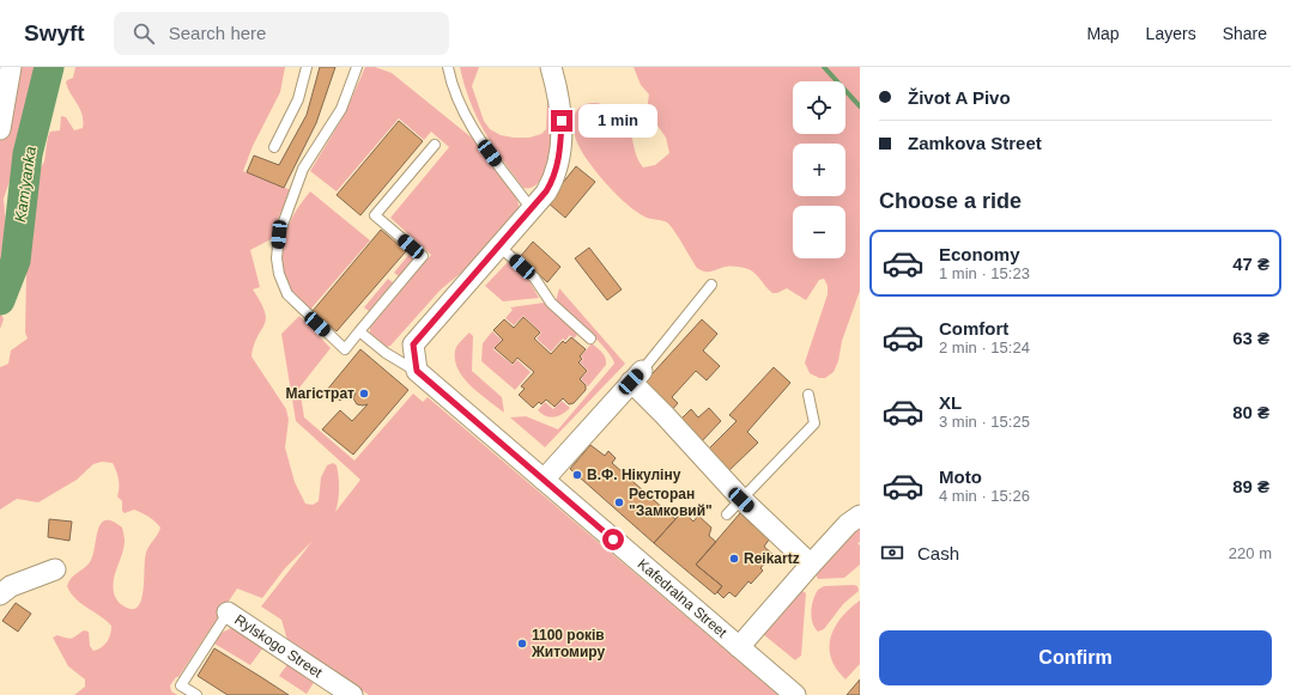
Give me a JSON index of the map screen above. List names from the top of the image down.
{
  "streets": {
    "street": ["Kafedralna Street", "Rylskogo Street"]
  },
  "water": ["Kam'yanka"],
  "places": [
    "Магістрат",
    "В.Ф. Нікуліну",
    "Ресторан \"Замковий\"",
    "Reikartz",
    "1100 років Житомиру"
  ],
  "page": {
    "header": "Swyft",
    "search": "Search here",
    "nav": ["Map", "Layers", "Share"],
    "banner": ["Život A Pivo", "Zamkova Street"],
    "map_buttons": ["+", "−"],
    "bubble": "1 min",
    "heading": "Choose a ride",
    "list": [
      {
        "name": "Economy",
        "note": "1 min · 15:23",
        "value": "47 ₴"
      },
      {
        "name": "Comfort",
        "note": "2 min · 15:24",
        "value": "63 ₴"
      },
      {
        "name": "XL",
        "note": "3 min · 15:25",
        "value": "80 ₴"
      },
      {
        "name": "Moto",
        "note": "4 min · 15:26",
        "value": "89 ₴"
      }
    ],
    "pay": ["Cash", "220 m"],
    "buttons": "Confirm"
  }
}
